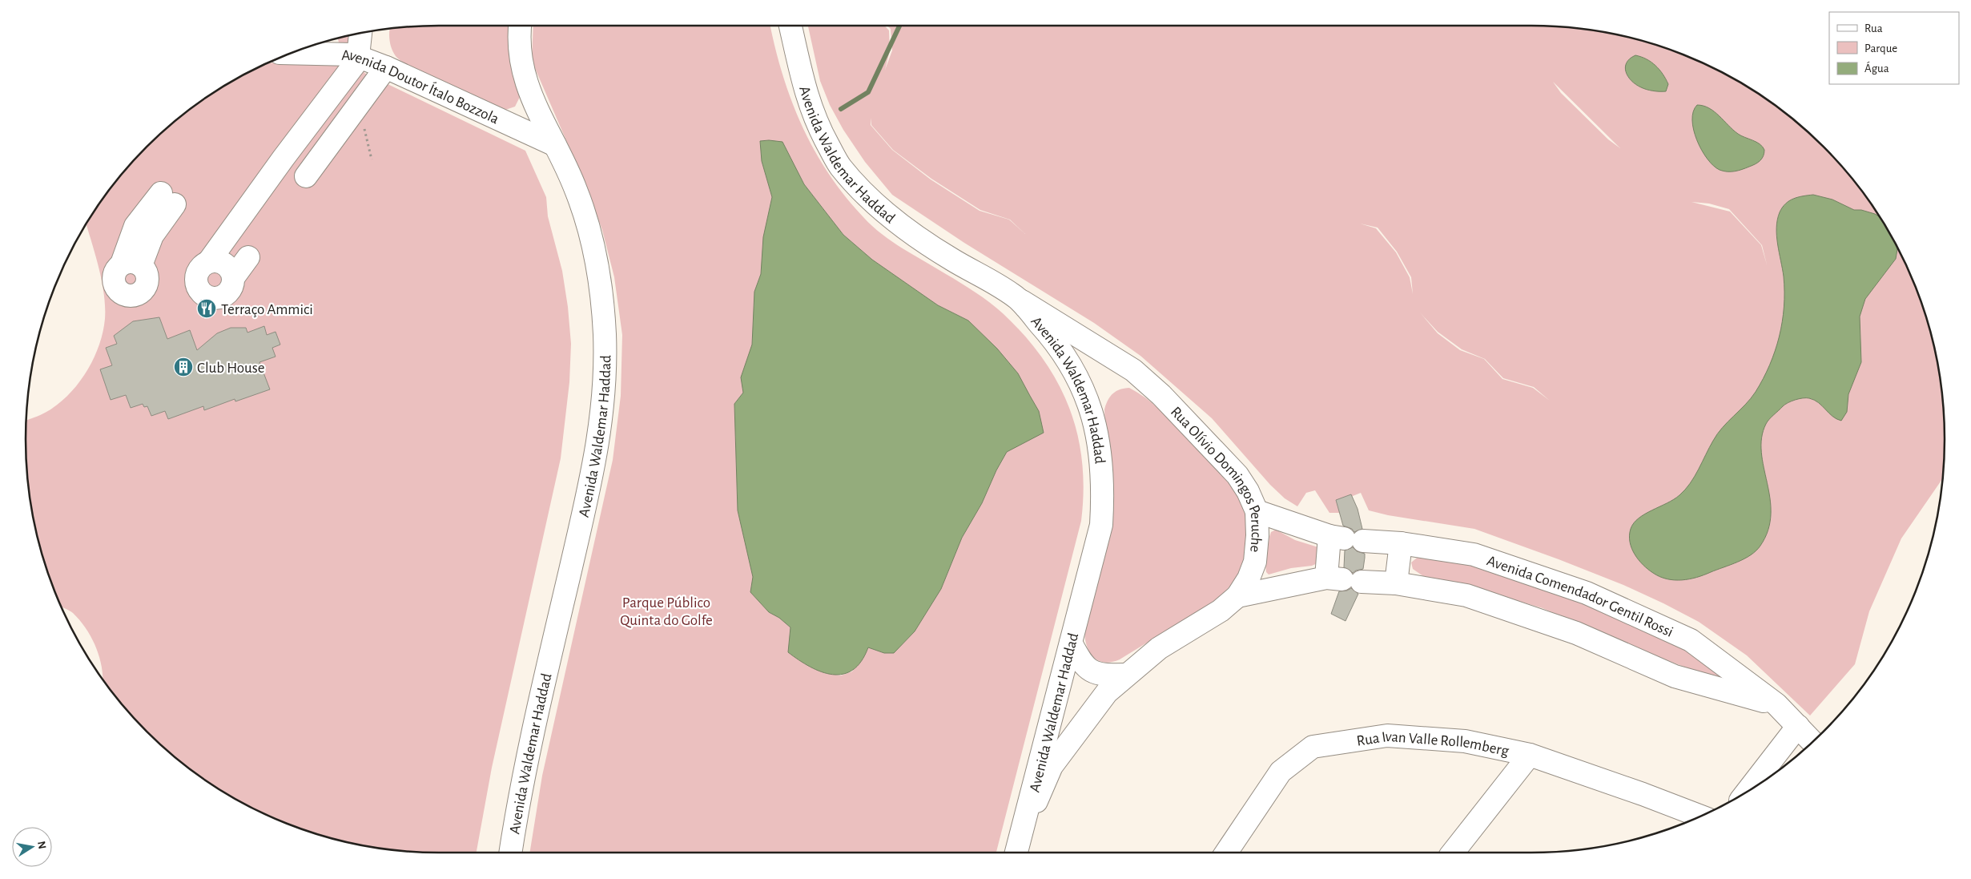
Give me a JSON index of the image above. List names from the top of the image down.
{
  "streets": {
    "street": [
      "Avenida Doutor Ítalo Bozzola",
      "Avenida Waldemar Haddad",
      "Rua Olívio Domingos Peruche",
      "Avenida Comendador Gentil Rossi",
      "Rua Ivan Valle Rollemberg"
    ]
  },
  "crossings": [
    ["Avenida Doutor Ítalo Bozzola", "Avenida Waldemar Haddad"],
    ["Avenida Waldemar Haddad", "Rua Olívio Domingos Peruche"],
    ["Rua Olívio Domingos Peruche", "Avenida Comendador Gentil Rossi"]
  ],
  "parks": ["Parque Público Quinta do Golfe"],
  "places": {
    "restaurant": ["Terraço Ammici"],
    "building": ["Club House"]
  },
  "legend": ["Rua", "Parque", "Água"],
  "north": "right"
}
